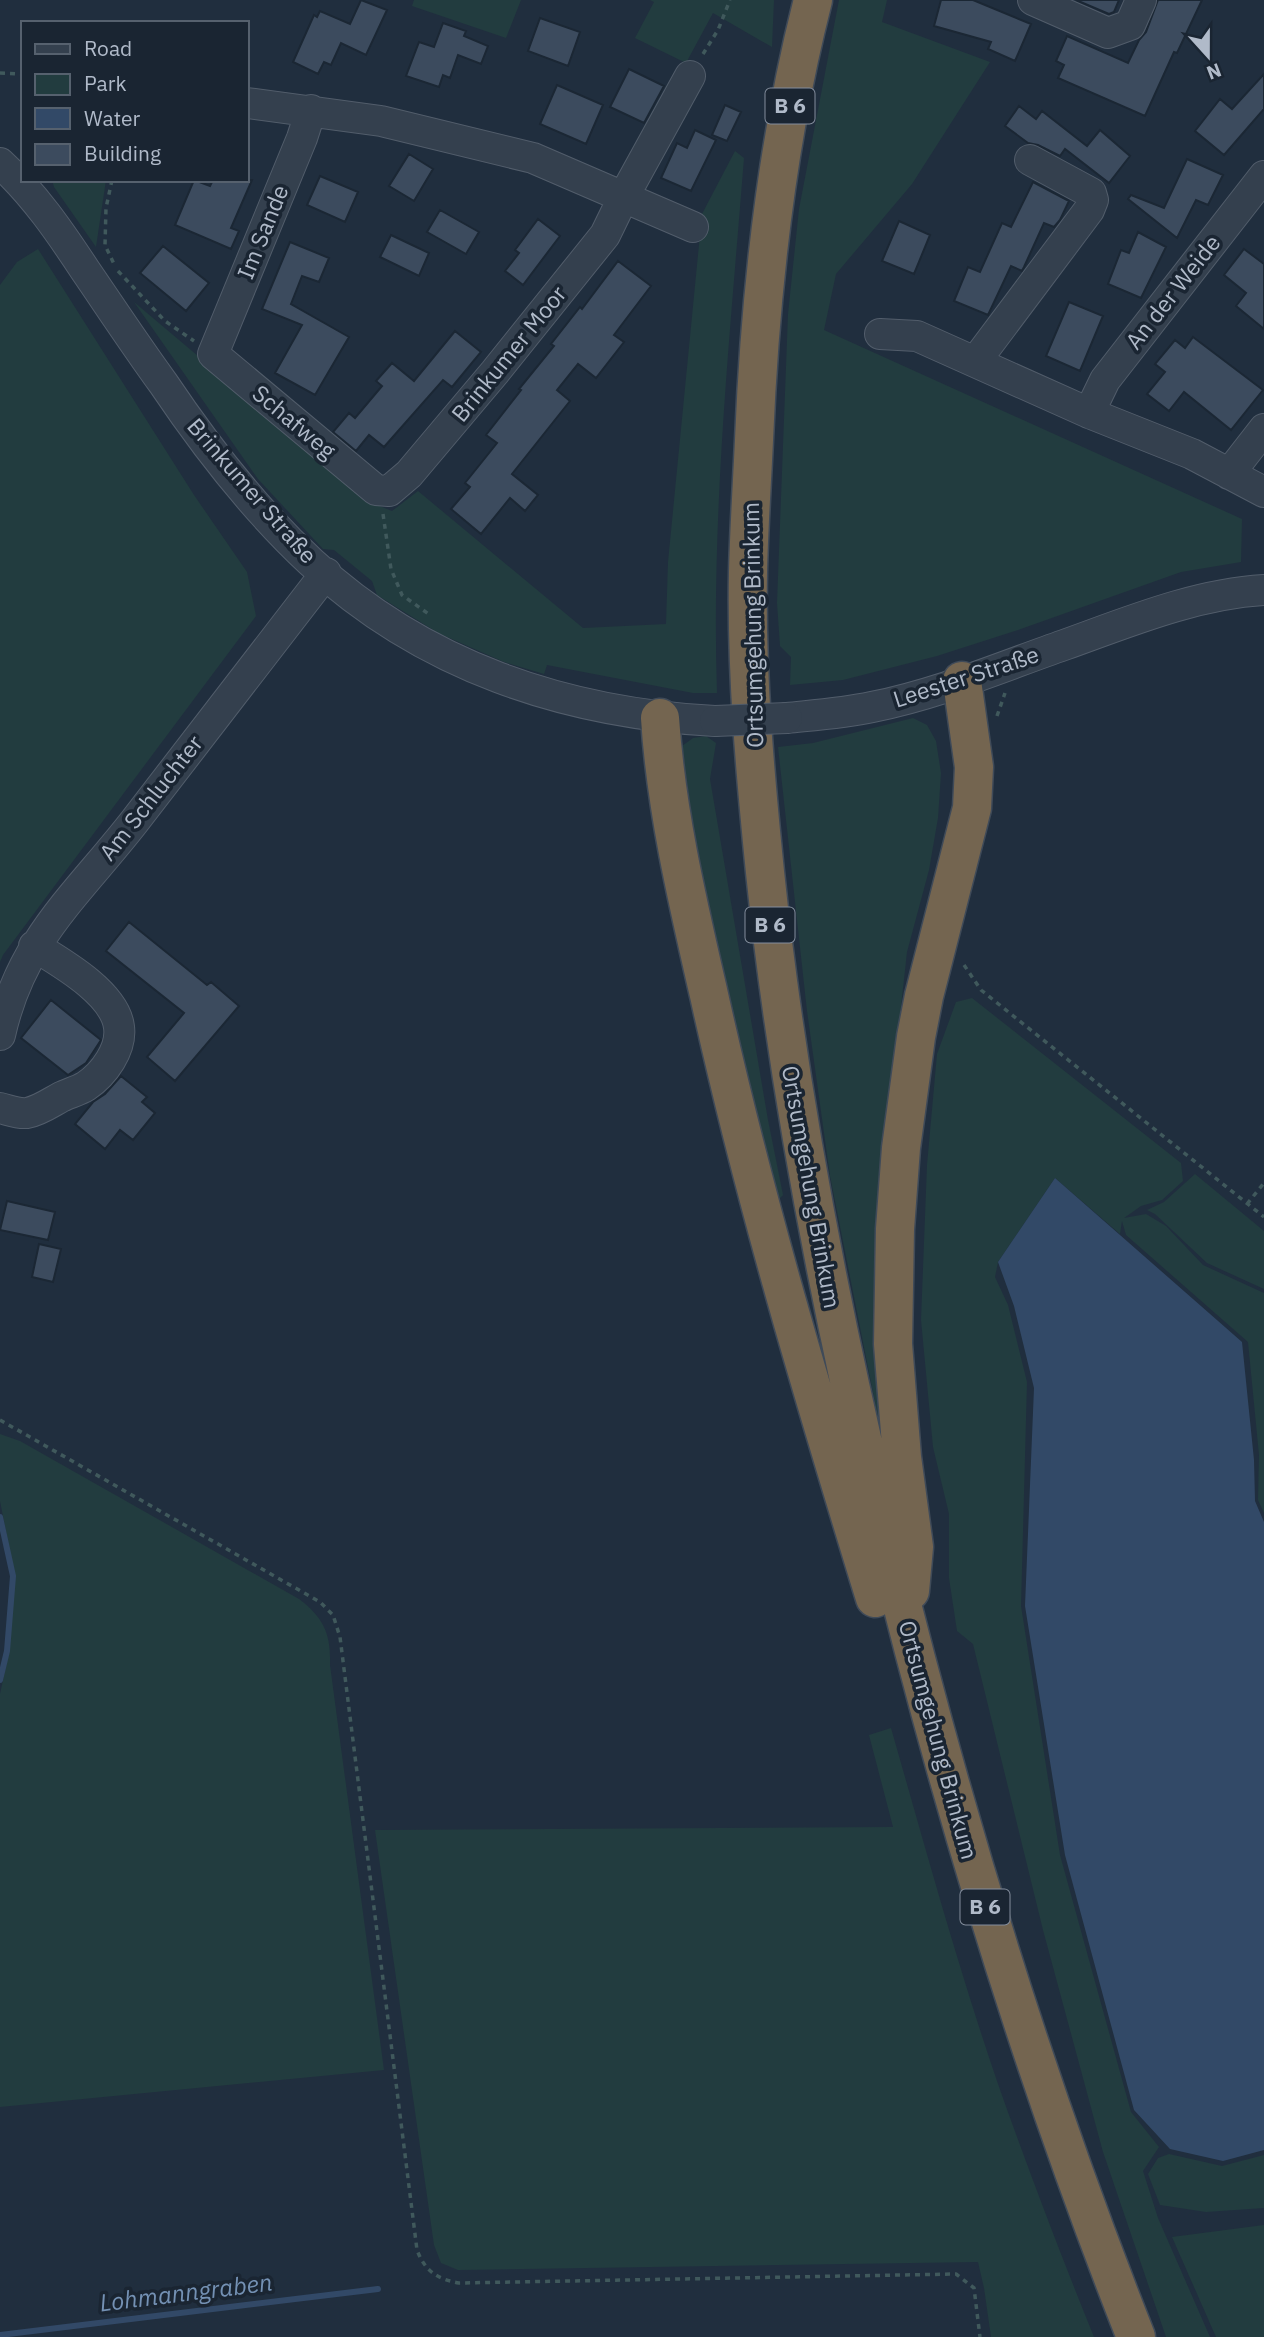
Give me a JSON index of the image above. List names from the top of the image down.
{
  "streets": {
    "highway": ["B 6", "Ortsumgehung Brinkum"],
    "street": [
      "Im Sande",
      "An der Weide",
      "Brinkumer Moor",
      "Schafweg",
      "Brinkumer Straße",
      "Leester Straße",
      "Am Schluchter"
    ]
  },
  "crossings": [
    ["B 6", "Brinkumer Straße"],
    ["B 6", "Ortsumgehung Brinkum"],
    ["B 6", "Leester Straße"],
    ["Im Sande", "Schafweg"],
    ["Brinkumer Moor", "Schafweg"],
    ["Brinkumer Straße", "Leester Straße"],
    ["Brinkumer Straße", "Am Schluchter"]
  ],
  "water": ["Lohmanngraben"],
  "legend": [
    "Road",
    "Park",
    "Water",
    "Building"
  ],
  "north": "bottom"
}
